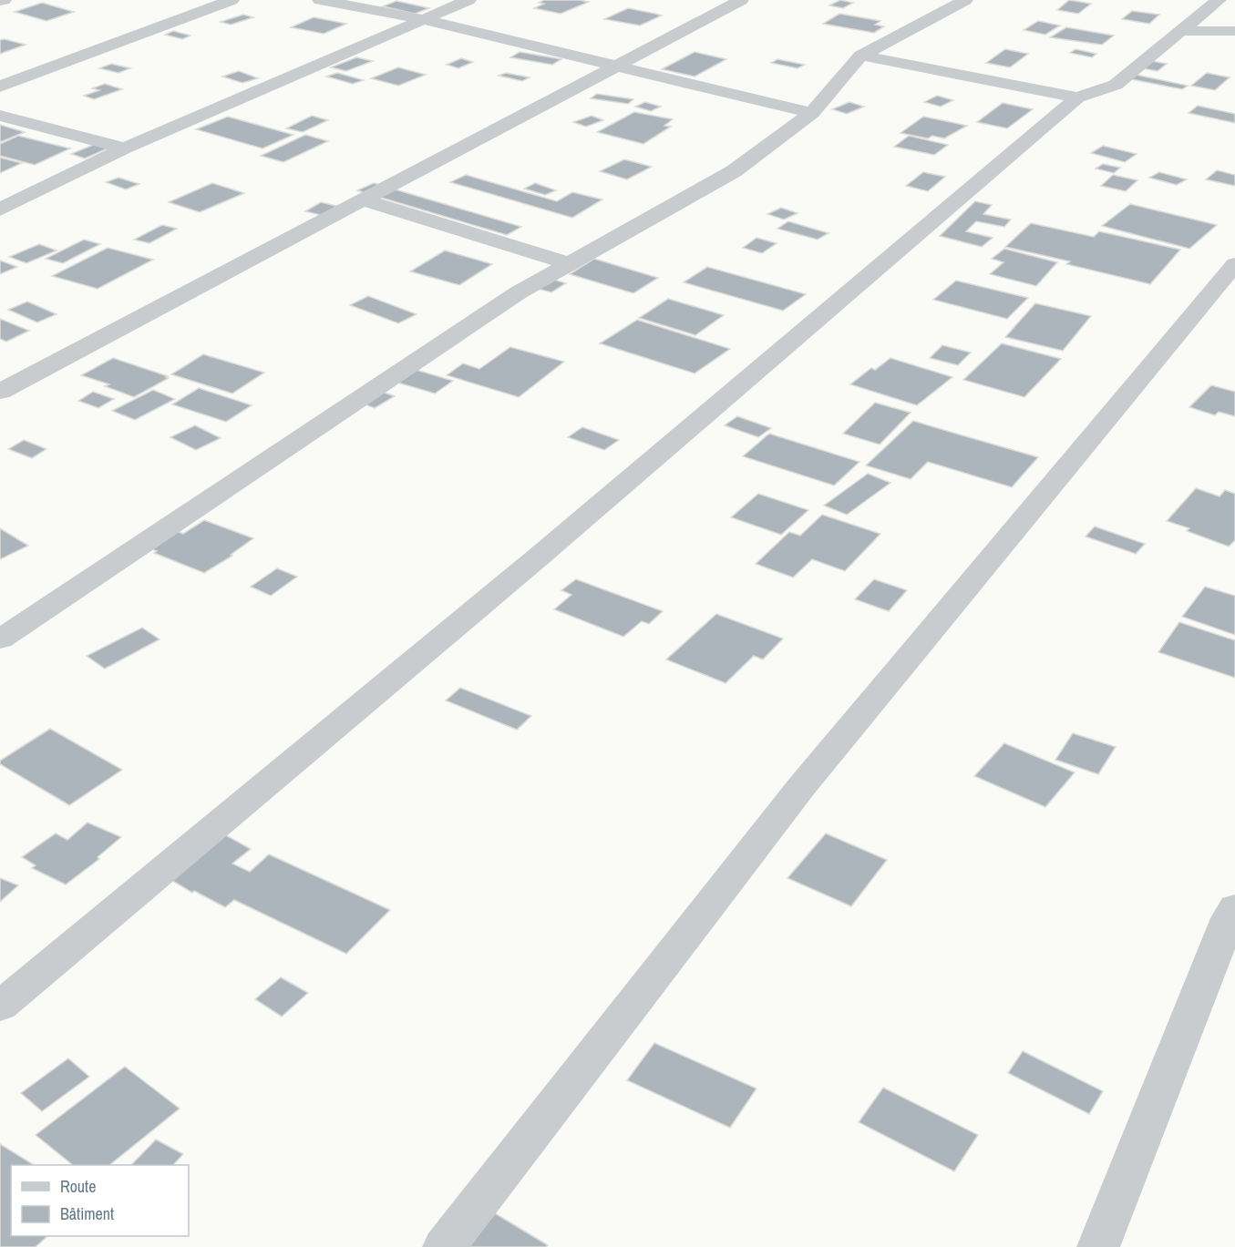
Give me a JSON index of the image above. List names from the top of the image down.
{
  "legend": ["Route", "Bâtiment"]
}
